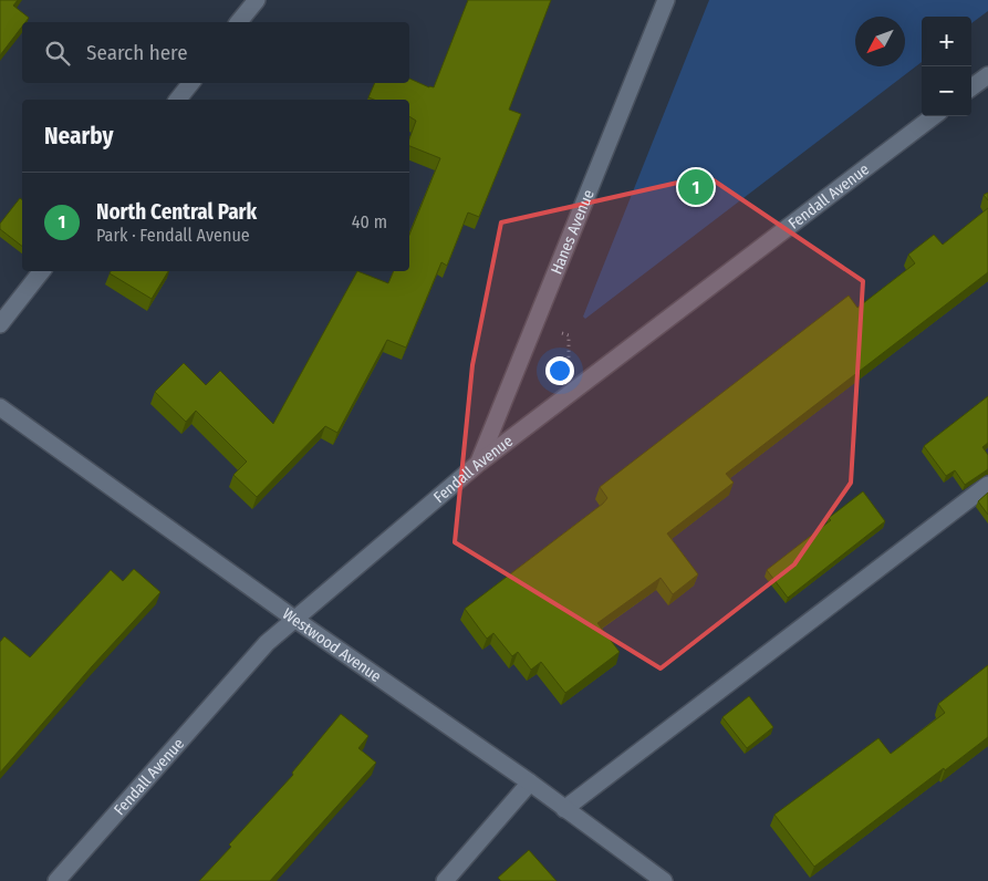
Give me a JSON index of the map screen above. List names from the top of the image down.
{
  "streets": {
    "street": ["Fendall Avenue", "Hanes Avenue", "Westwood Avenue"]
  },
  "crossings": [
    ["Fendall Avenue", "Hanes Avenue"],
    ["Fendall Avenue", "Westwood Avenue"]
  ],
  "north": "bottom left",
  "page": {
    "map_buttons": ["+", "−"],
    "search": "Search here",
    "heading": "Nearby",
    "pins": "1",
    "list": [
      {
        "mark": "1",
        "name": "North Central Park",
        "note": "Park · Fendall Avenue",
        "value": "40 m"
      }
    ]
  }
}
